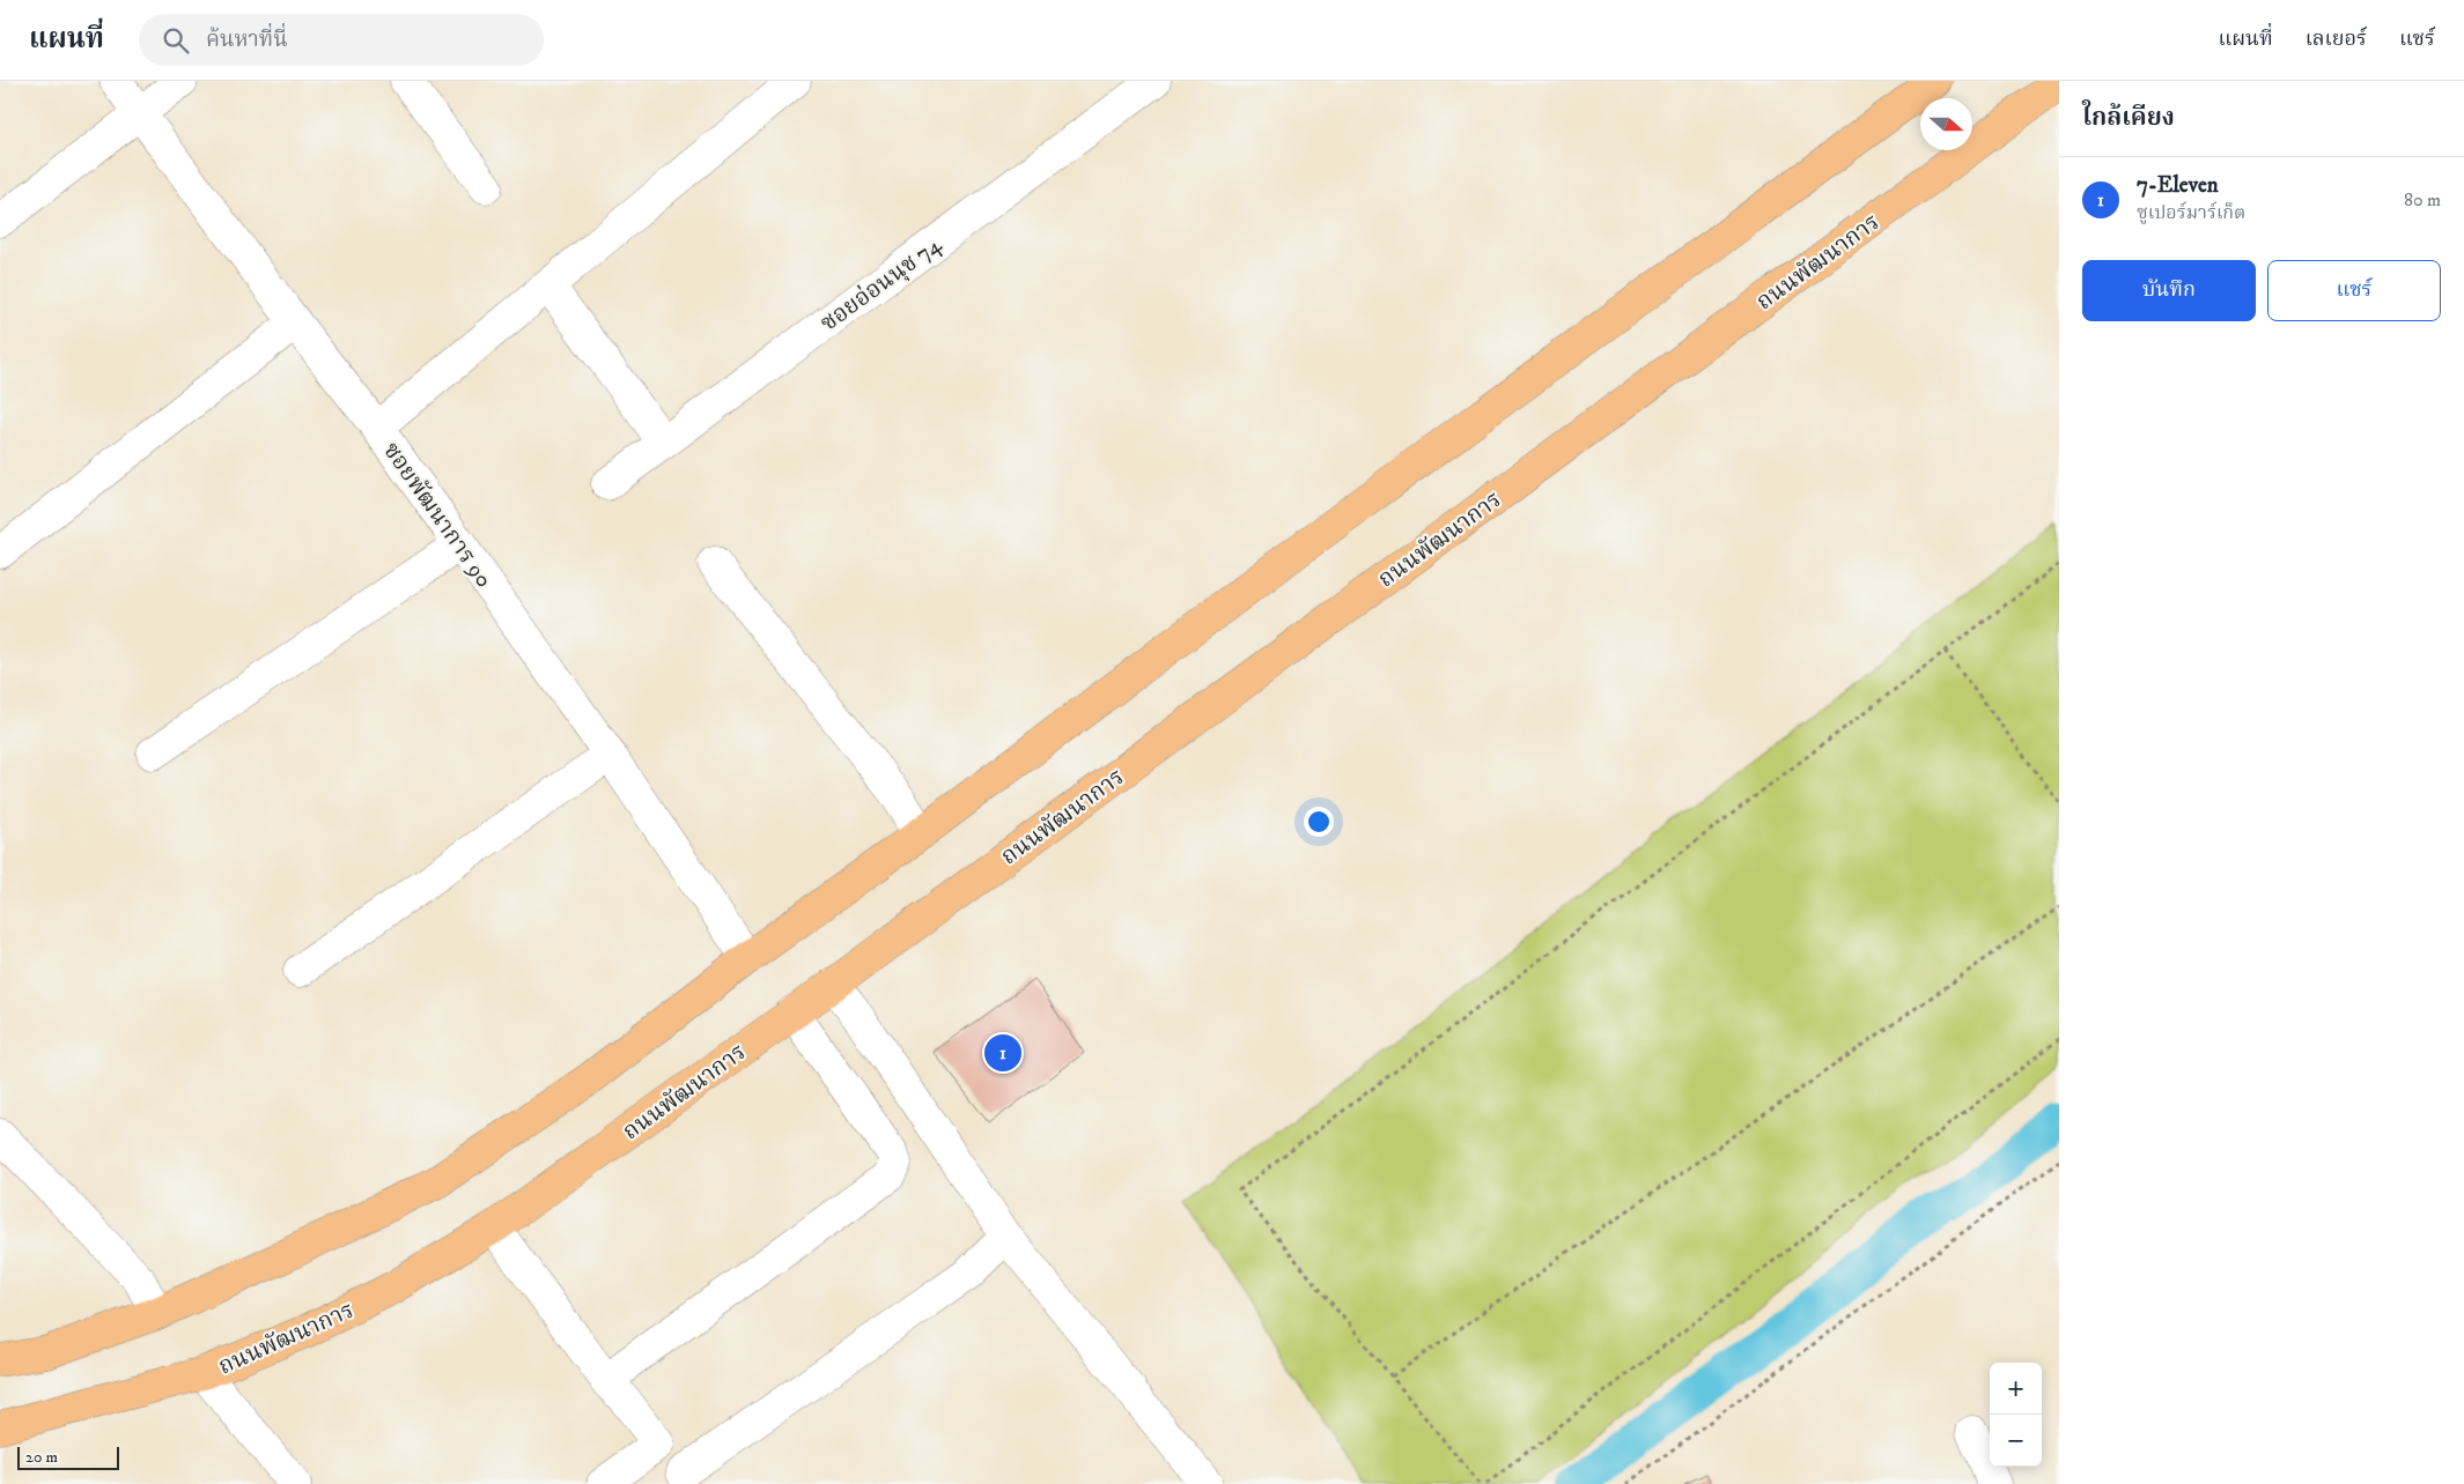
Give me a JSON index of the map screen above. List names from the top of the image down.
{
  "streets": {
    "main road": ["ถนนพัฒนาการ"],
    "street": ["ซอยอ่อนนุช 74", "ซอยพัฒนาการ 90"]
  },
  "scale_bar": "20 m",
  "north": "right",
  "page": {
    "header": "แผนที่",
    "search": "ค้นหาที่นี่",
    "nav": ["แผนที่", "เลเยอร์", "แชร์"],
    "heading": "ใกล้เคียง",
    "list": [
      {
        "mark": "1",
        "name": "7-Eleven",
        "note": "ซูเปอร์มาร์เก็ต",
        "value": "80 m"
      }
    ],
    "buttons": ["บันทึก", "แชร์"],
    "pins": "1",
    "map_buttons": ["+", "−"],
    "scale": "20 m"
  }
}
